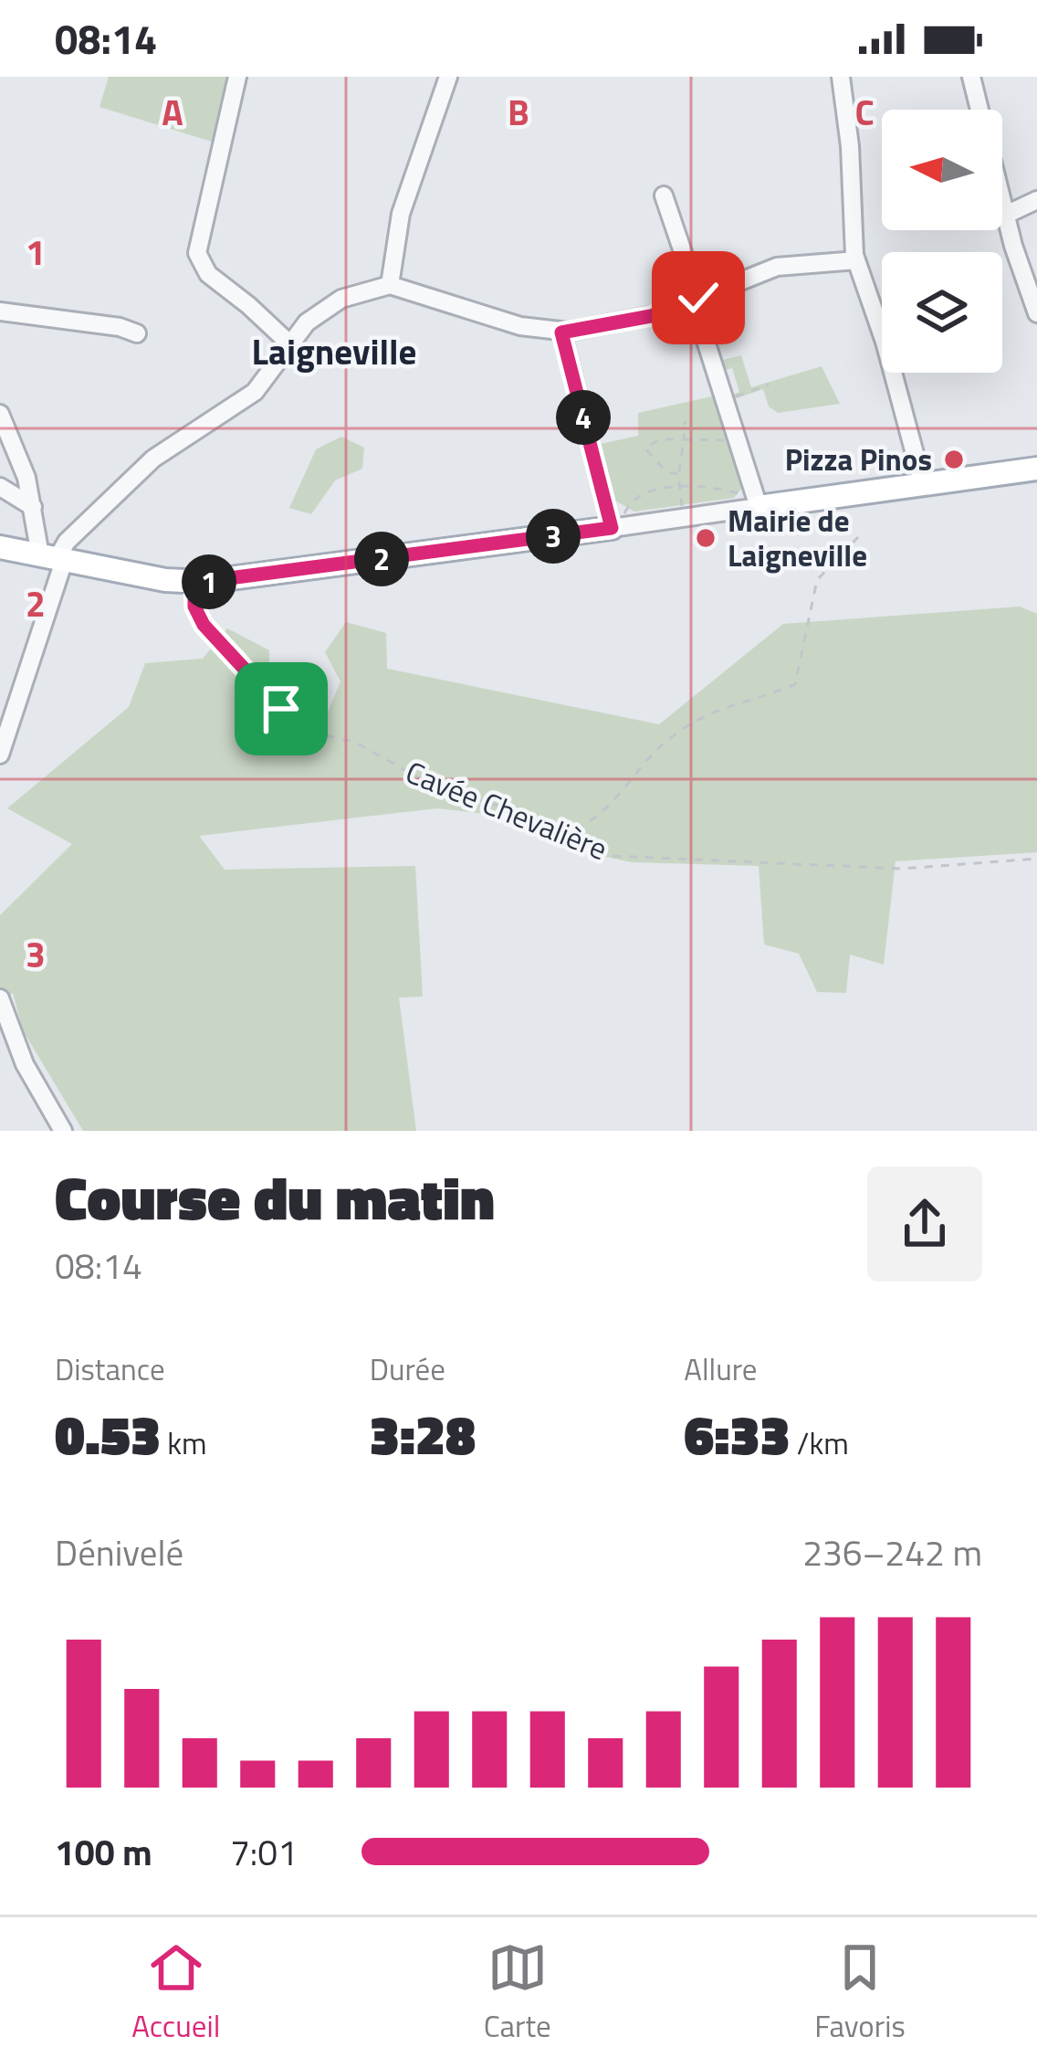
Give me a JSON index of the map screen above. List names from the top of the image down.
{
  "streets": {
    "path": ["Cavée Chevalière"]
  },
  "districts": ["Laigneville"],
  "places": ["Pizza Pinos", "Mairie de Laigneville"],
  "north": "left",
  "page": {
    "status": "08:14",
    "pins": [
      "4",
      "3",
      "2",
      "1"
    ],
    "heading": ["Course du matin", "08:14"],
    "stats": [
      ["Distance", "0.53 km"],
      ["Durée", "3:28"],
      ["Allure", "6:33 /km"]
    ],
    "chart": ["Dénivelé", "236–242 m"],
    "list": [
      {
        "name": "100 m",
        "note": "7:01"
      }
    ],
    "tabs": ["Accueil", "Carte", "Favoris"]
  },
  "grid": {
    "columns": ["A", "B", "C"],
    "rows": ["1", "2", "3"]
  }
}
